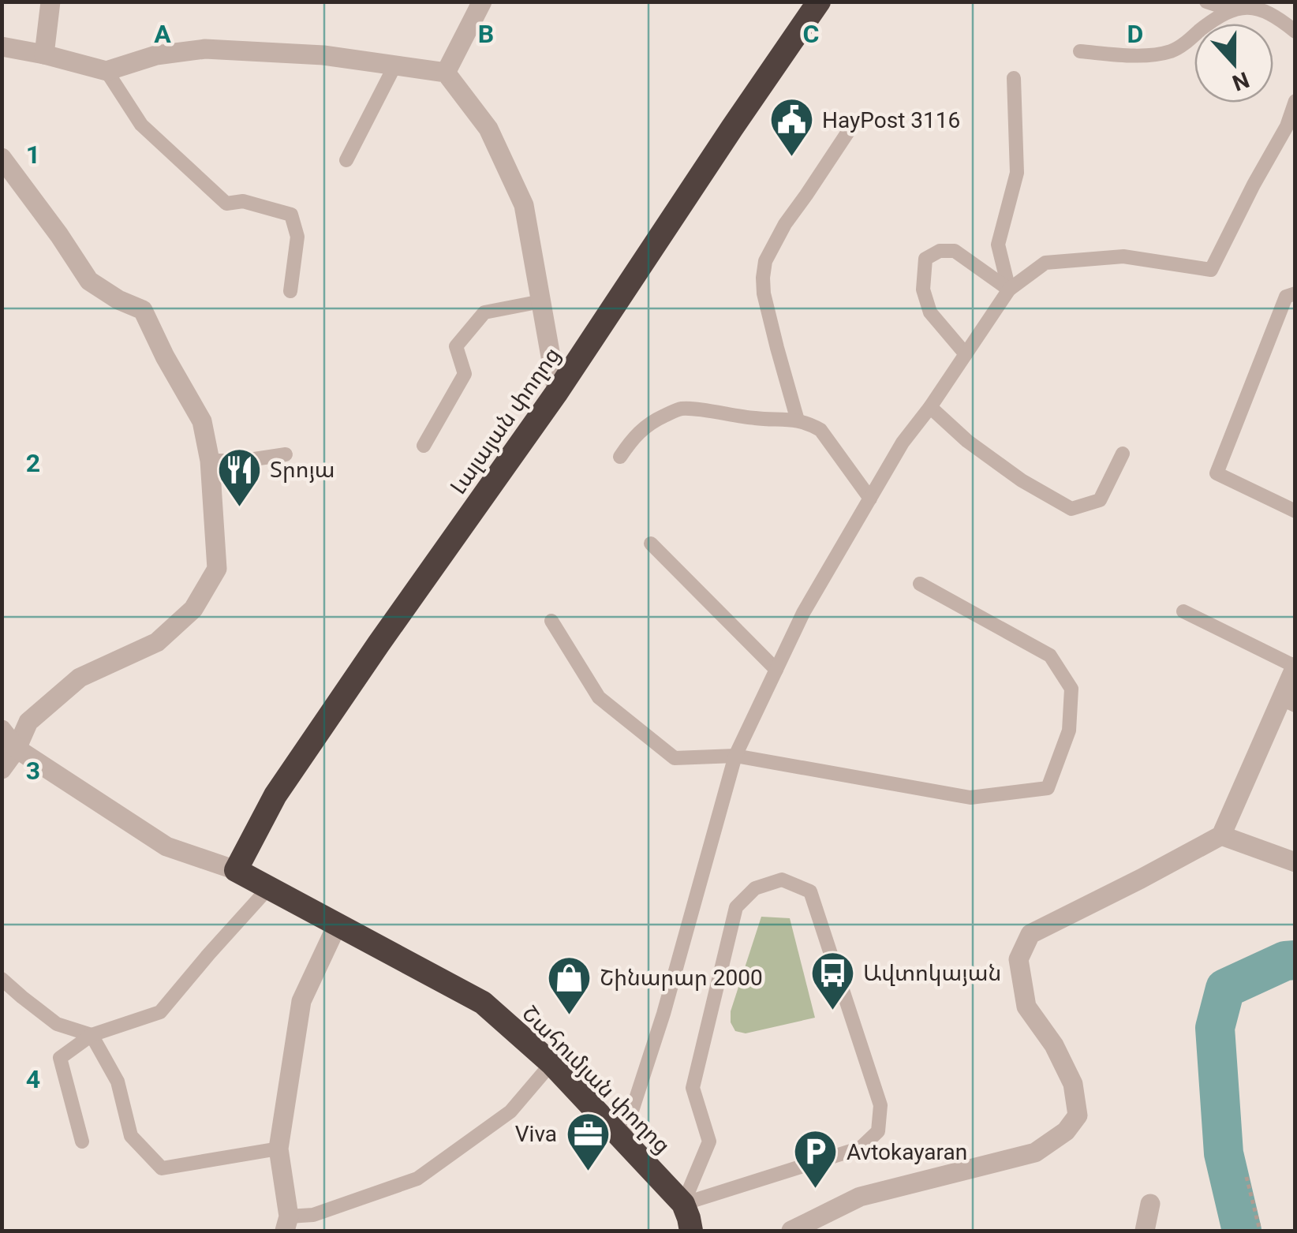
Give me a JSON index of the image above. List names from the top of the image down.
{
  "streets": {
    "highway": ["Լալայան փողոց", "Շահումյան փողոց"]
  },
  "crossings": [
    ["Լալայան փողոց", "Շահումյան փողոց"]
  ],
  "places": {
    "public building": ["HayPost 3116"],
    "restaurant": ["Տրոյա"],
    "bus stop": ["Ավտոկայան"],
    "shop": ["Շինարար 2000"],
    "office": ["Viva"],
    "parking": ["Avtokayaran"]
  },
  "north": "bottom",
  "grid": {
    "columns": [
      "A",
      "B",
      "C",
      "D"
    ],
    "rows": [
      "1",
      "2",
      "3",
      "4"
    ]
  }
}
